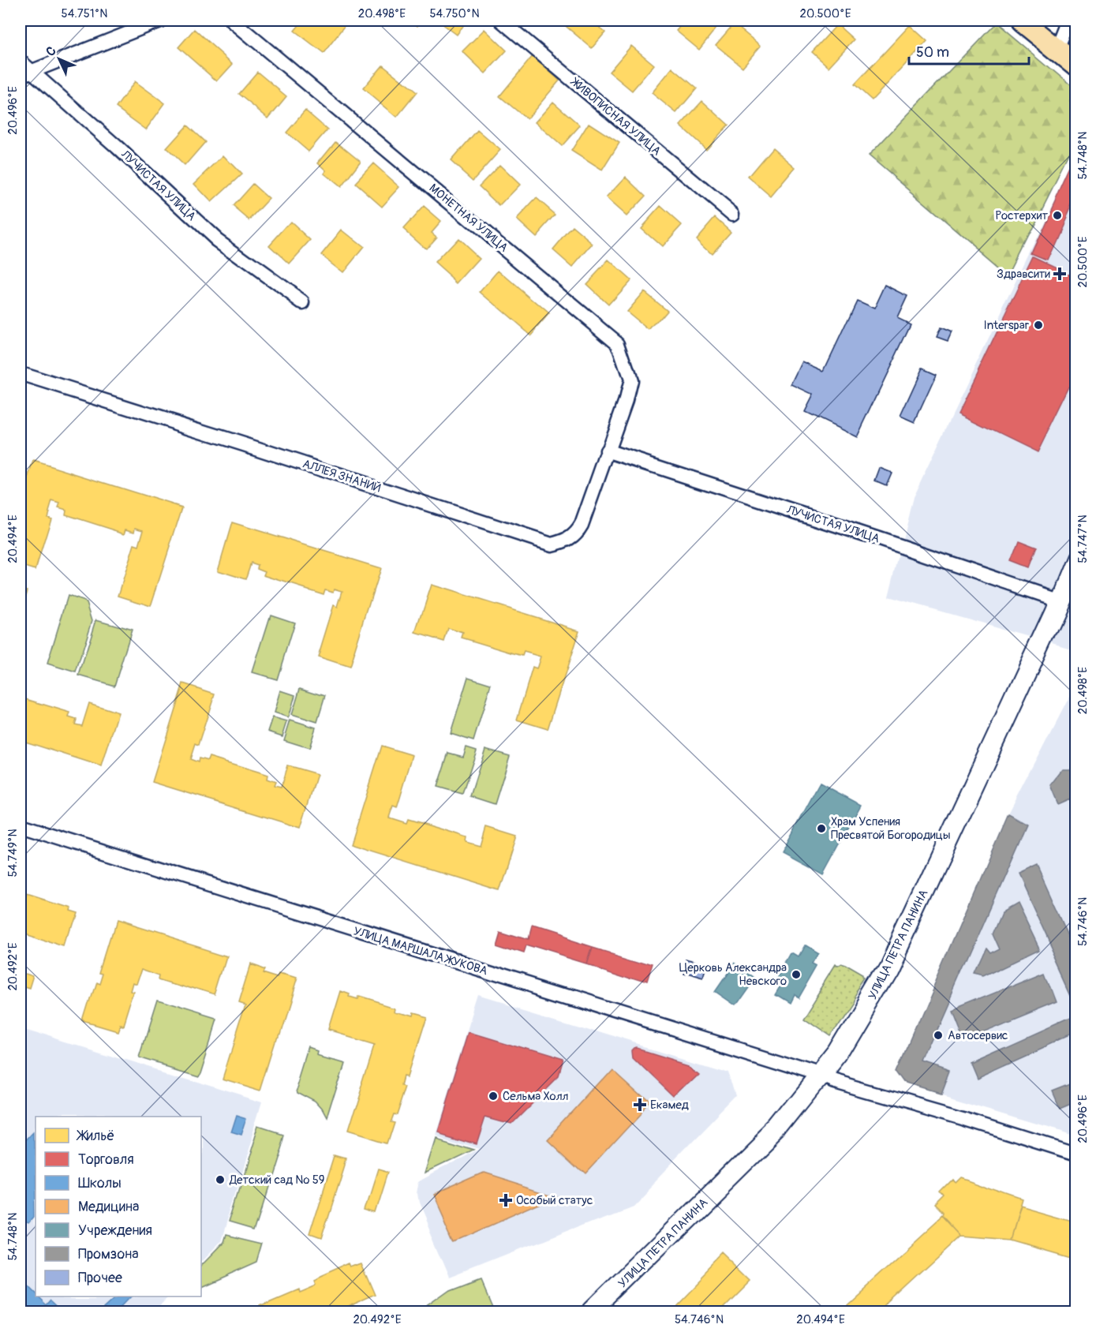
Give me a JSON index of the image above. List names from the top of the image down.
{
  "streets": {
    "main road": ["УЛИЦА ПЕТРА ПАНИНА"],
    "street": [
      "ЖИВОПИСНАЯ УЛИЦА",
      "ЛУЧИСТАЯ УЛИЦА",
      "МОНЕТНАЯ УЛИЦА",
      "АЛЛЕЯ ЗНАНИЙ",
      "УЛИЦА МАРШАЛА ЖУКОВА"
    ]
  },
  "crossings": [
    ["ЛУЧИСТАЯ УЛИЦА", "МОНЕТНАЯ УЛИЦА"],
    ["ЛУЧИСТАЯ УЛИЦА", "АЛЛЕЯ ЗНАНИЙ"],
    ["ЛУЧИСТАЯ УЛИЦА", "УЛИЦА ПЕТРА ПАНИНА"],
    ["МОНЕТНАЯ УЛИЦА", "АЛЛЕЯ ЗНАНИЙ"],
    ["УЛИЦА ПЕТРА ПАНИНА", "УЛИЦА МАРШАЛА ЖУКОВА"]
  ],
  "places": {
    "other": [
      "Ростерхит",
      "Interspar",
      "Храм Успения Пресвятой Богородицы",
      "Церковь Александра Невского",
      "Автосервис",
      "Сельма Холл",
      "Детский сад № 59"
    ],
    "health": ["Здравсити", "Екамед", "Особый статус"]
  },
  "legend": [
    "Жильё",
    "Торговля",
    "Школы",
    "Медицина",
    "Учреждения",
    "Промзона",
    "Прочее"
  ],
  "scale_bar": "50 m",
  "north": "top left",
  "coordinates": [
    "54.751°N",
    "20.498°E",
    "54.750°N",
    "20.500°E",
    "20.496°E",
    "54.748°N",
    "54.747°N",
    "20.494°E",
    "54.749°N",
    "54.746°N",
    "20.492°E"
  ]
}
